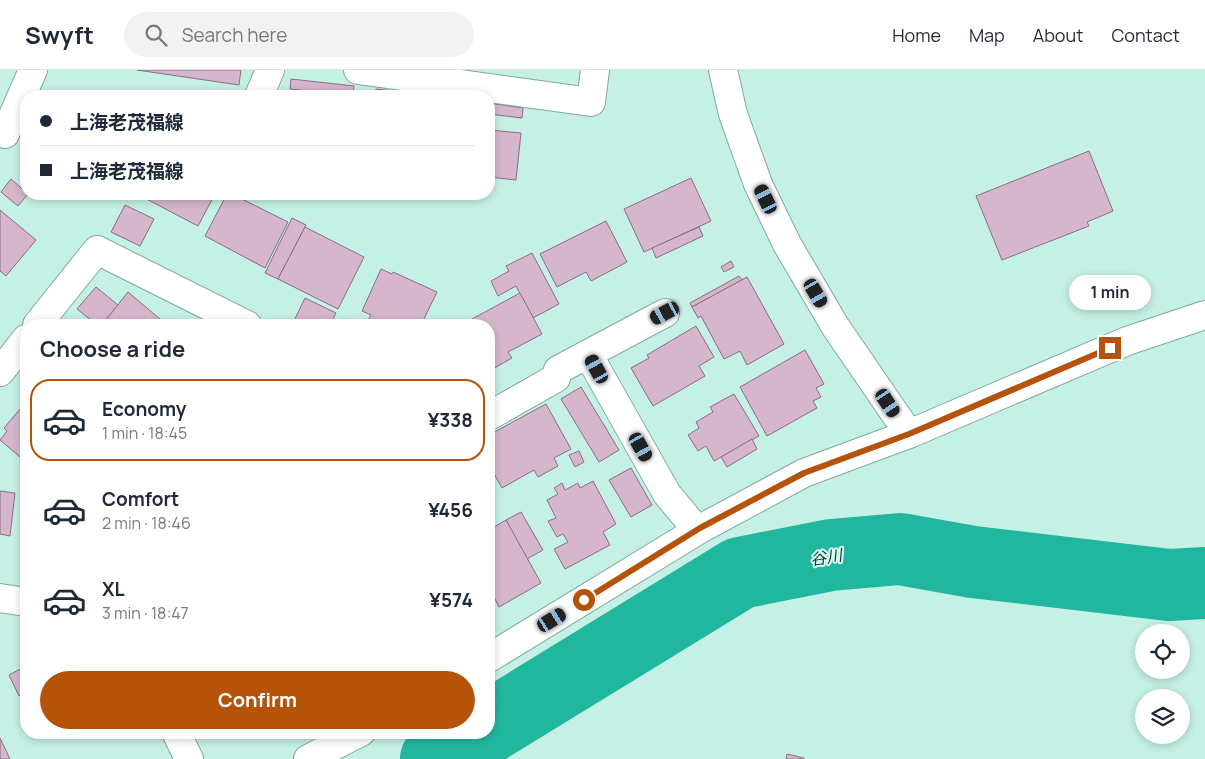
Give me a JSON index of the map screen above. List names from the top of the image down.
{
  "water": ["谷川"],
  "page": {
    "header": "Swyft",
    "search": "Search here",
    "nav": [
      "Home",
      "Map",
      "About",
      "Contact"
    ],
    "banner": ["上海老茂福線", "上海老茂福線"],
    "bubble": "1 min",
    "heading": "Choose a ride",
    "list": [
      {
        "name": "Economy",
        "note": "1 min · 18:45",
        "value": "¥338"
      },
      {
        "name": "Comfort",
        "note": "2 min · 18:46",
        "value": "¥456"
      },
      {
        "name": "XL",
        "note": "3 min · 18:47",
        "value": "¥574"
      }
    ],
    "buttons": "Confirm"
  }
}
